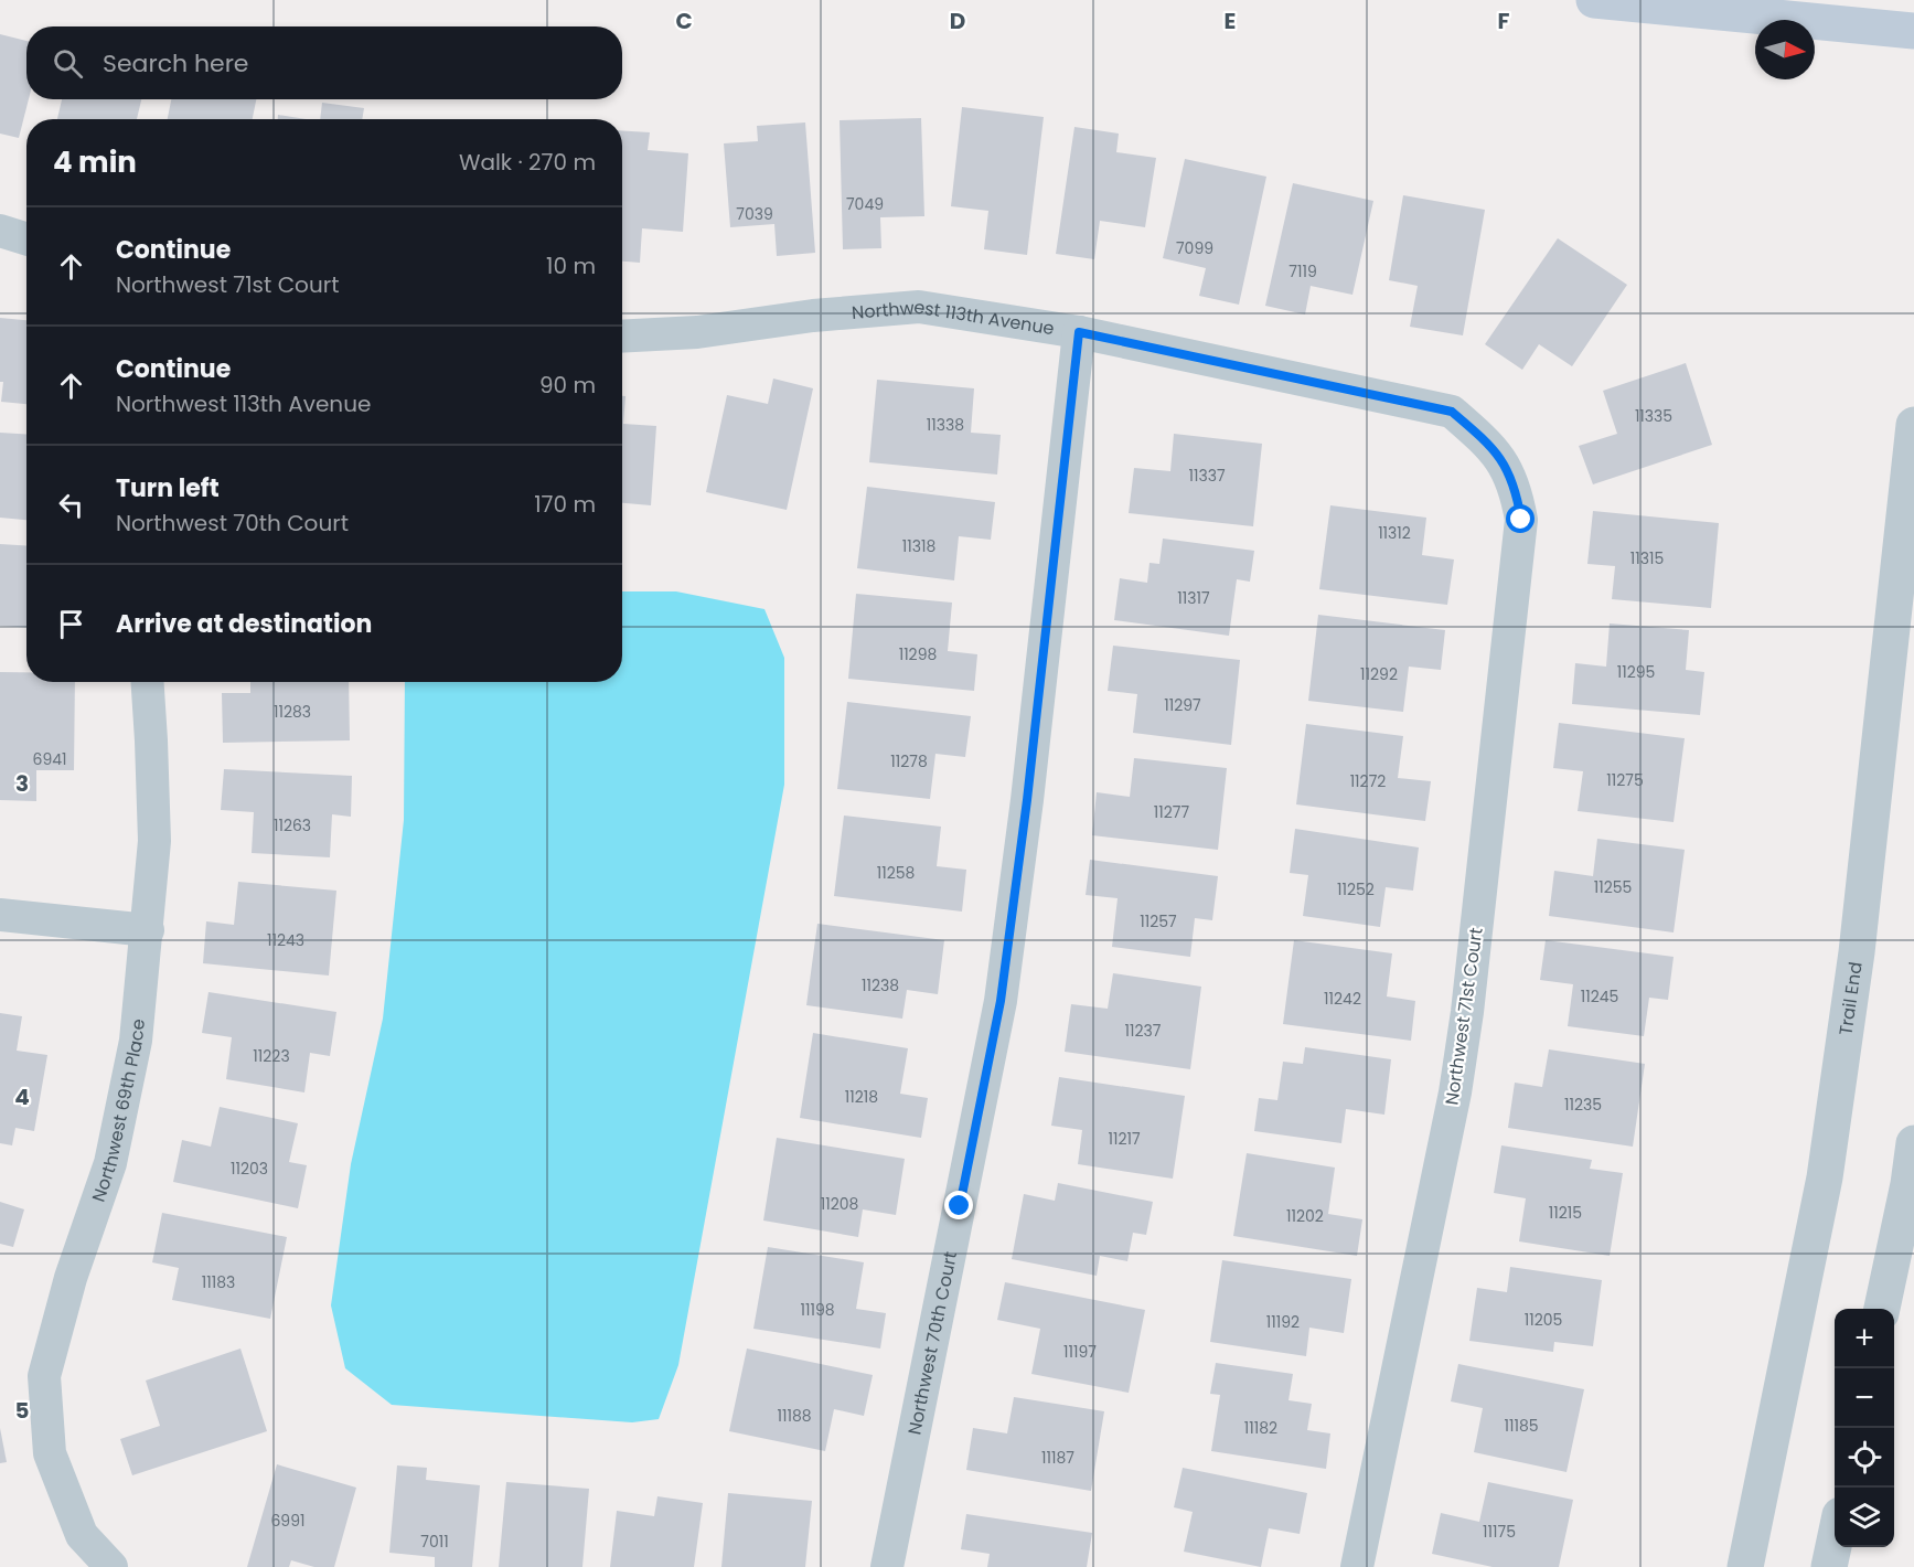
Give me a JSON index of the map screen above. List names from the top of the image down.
{
  "streets": {
    "street": [
      "Northwest 113th Avenue",
      "Trail End",
      "Northwest 71st Court",
      "Northwest 69th Place",
      "Northwest 70th Court"
    ]
  },
  "crossings": [
    ["Northwest 113th Avenue", "Northwest 71st Court"],
    ["Northwest 113th Avenue", "Northwest 70th Court"]
  ],
  "house_numbers": [
    "7049",
    "7039",
    "7099",
    "7119",
    "11335",
    "11338",
    "11337",
    "11312",
    "11318",
    "11315",
    "11317",
    "11298",
    "11295",
    "11292",
    "11297",
    "11283",
    "6941",
    "11278",
    "11275",
    "11272",
    "11277",
    "11263",
    "11258",
    "11255",
    "11252",
    "11257",
    "11243",
    "11238",
    "11245",
    "11242",
    "11237",
    "11223",
    "11218",
    "11235",
    "11217",
    "11203",
    "11208",
    "11215",
    "11202",
    "11183",
    "11198",
    "11205",
    "11192",
    "11197",
    "11188",
    "11185",
    "11182",
    "11187",
    "6991",
    "11175",
    "7011"
  ],
  "north": "right",
  "page": {
    "search": "Search here",
    "heading": ["4 min", "Walk · 270 m"],
    "list": [
      ["Continue", "Northwest 71st Court", "10 m"],
      ["Continue", "Northwest 113th Avenue", "90 m"],
      ["Turn left", "Northwest 70th Court", "170 m"],
      "Arrive at destination"
    ],
    "map_buttons": ["+", "−"]
  },
  "grid": {
    "columns": [
      "C",
      "D",
      "E",
      "F"
    ],
    "rows": ["3", "4", "5"]
  }
}
